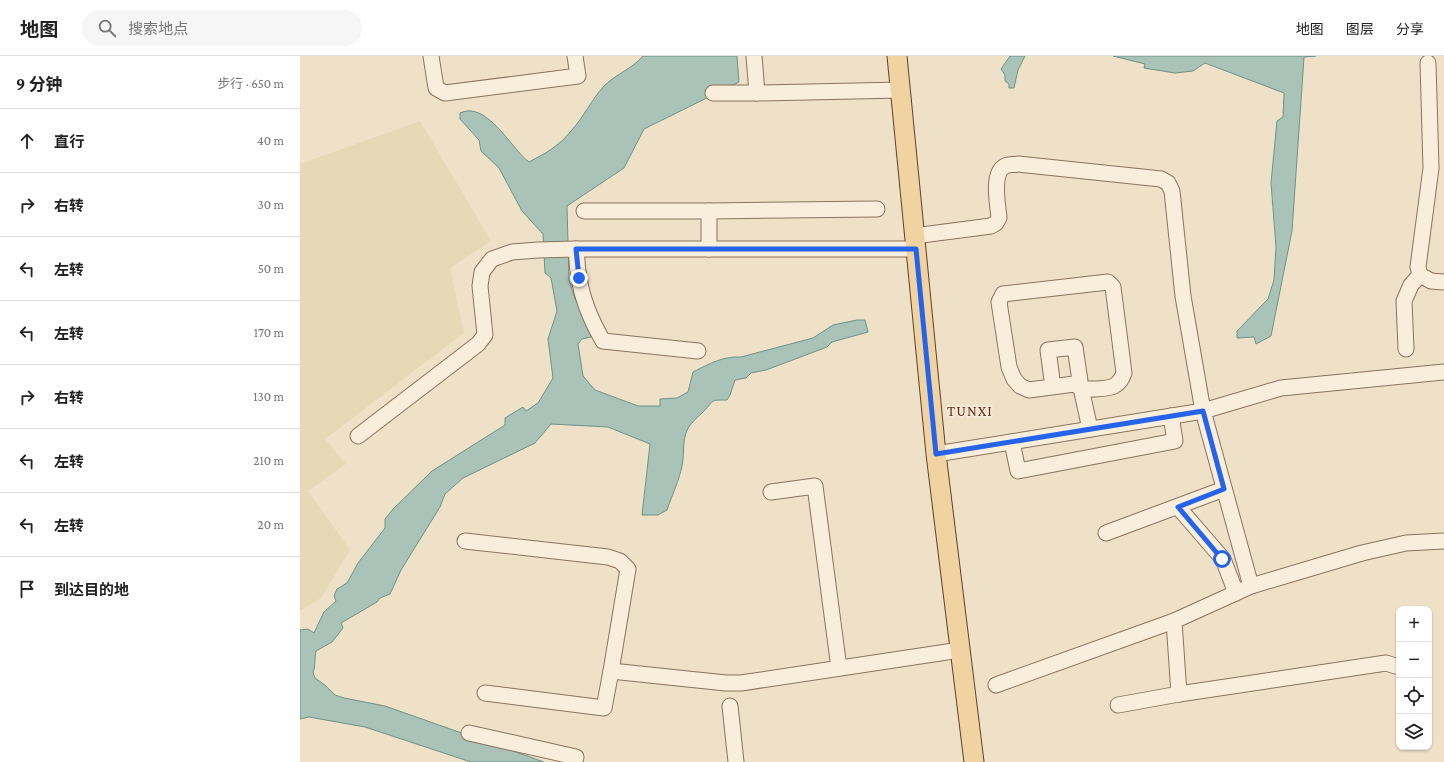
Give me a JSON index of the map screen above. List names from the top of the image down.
{
  "districts": ["TUNXI"],
  "page": {
    "header": "地图",
    "search": "搜索地点",
    "nav": ["地图", "图层", "分享"],
    "heading": ["9 分钟", "步行 · 650 m"],
    "list": [
      ["直行", "40 m"],
      ["右转", "30 m"],
      ["左转", "50 m"],
      ["左转", "170 m"],
      ["右转", "130 m"],
      ["左转", "210 m"],
      ["左转", "20 m"],
      "到达目的地"
    ],
    "map_buttons": ["+", "−"]
  }
}
